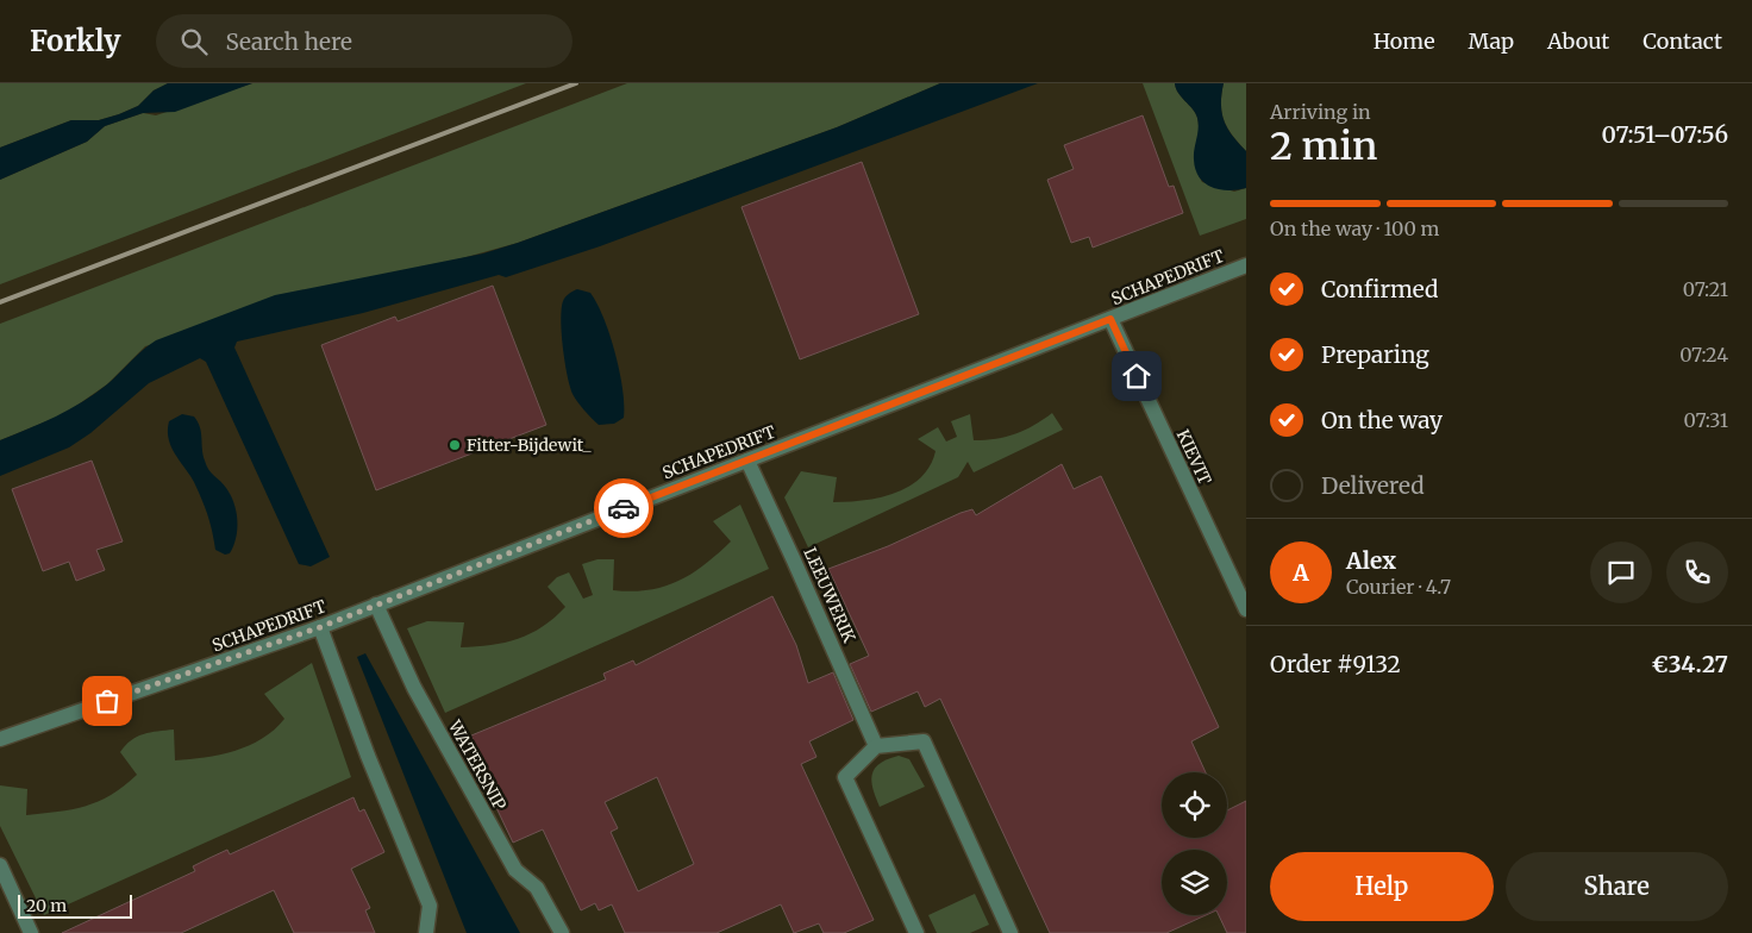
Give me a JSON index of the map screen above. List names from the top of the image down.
{
  "streets": {
    "street": [
      "SCHAPEDRIFT",
      "KIEVIT",
      "LEEUWERIK",
      "WATERSNIP"
    ]
  },
  "crossings": [
    ["SCHAPEDRIFT", "KIEVIT"],
    ["SCHAPEDRIFT", "LEEUWERIK"],
    ["SCHAPEDRIFT", "WATERSNIP"]
  ],
  "places": ["Fitter-Bijdewit_"],
  "scale_bar": "20 m",
  "page": {
    "header": "Forkly",
    "search": "Search here",
    "nav": [
      "Home",
      "Map",
      "About",
      "Contact"
    ],
    "heading": ["2 min", "Arriving in", "07:51–07:56"],
    "panel": [
      "Alex",
      "Courier · 4.7",
      "Order #9132",
      "€34.27"
    ],
    "bar": "On the way · 100 m",
    "list": [
      ["Confirmed", "07:21"],
      ["Preparing", "07:24"],
      ["On the way", "07:31"],
      "Delivered"
    ],
    "round": "A",
    "buttons": ["Help", "Share"],
    "scale": "20 m"
  }
}
